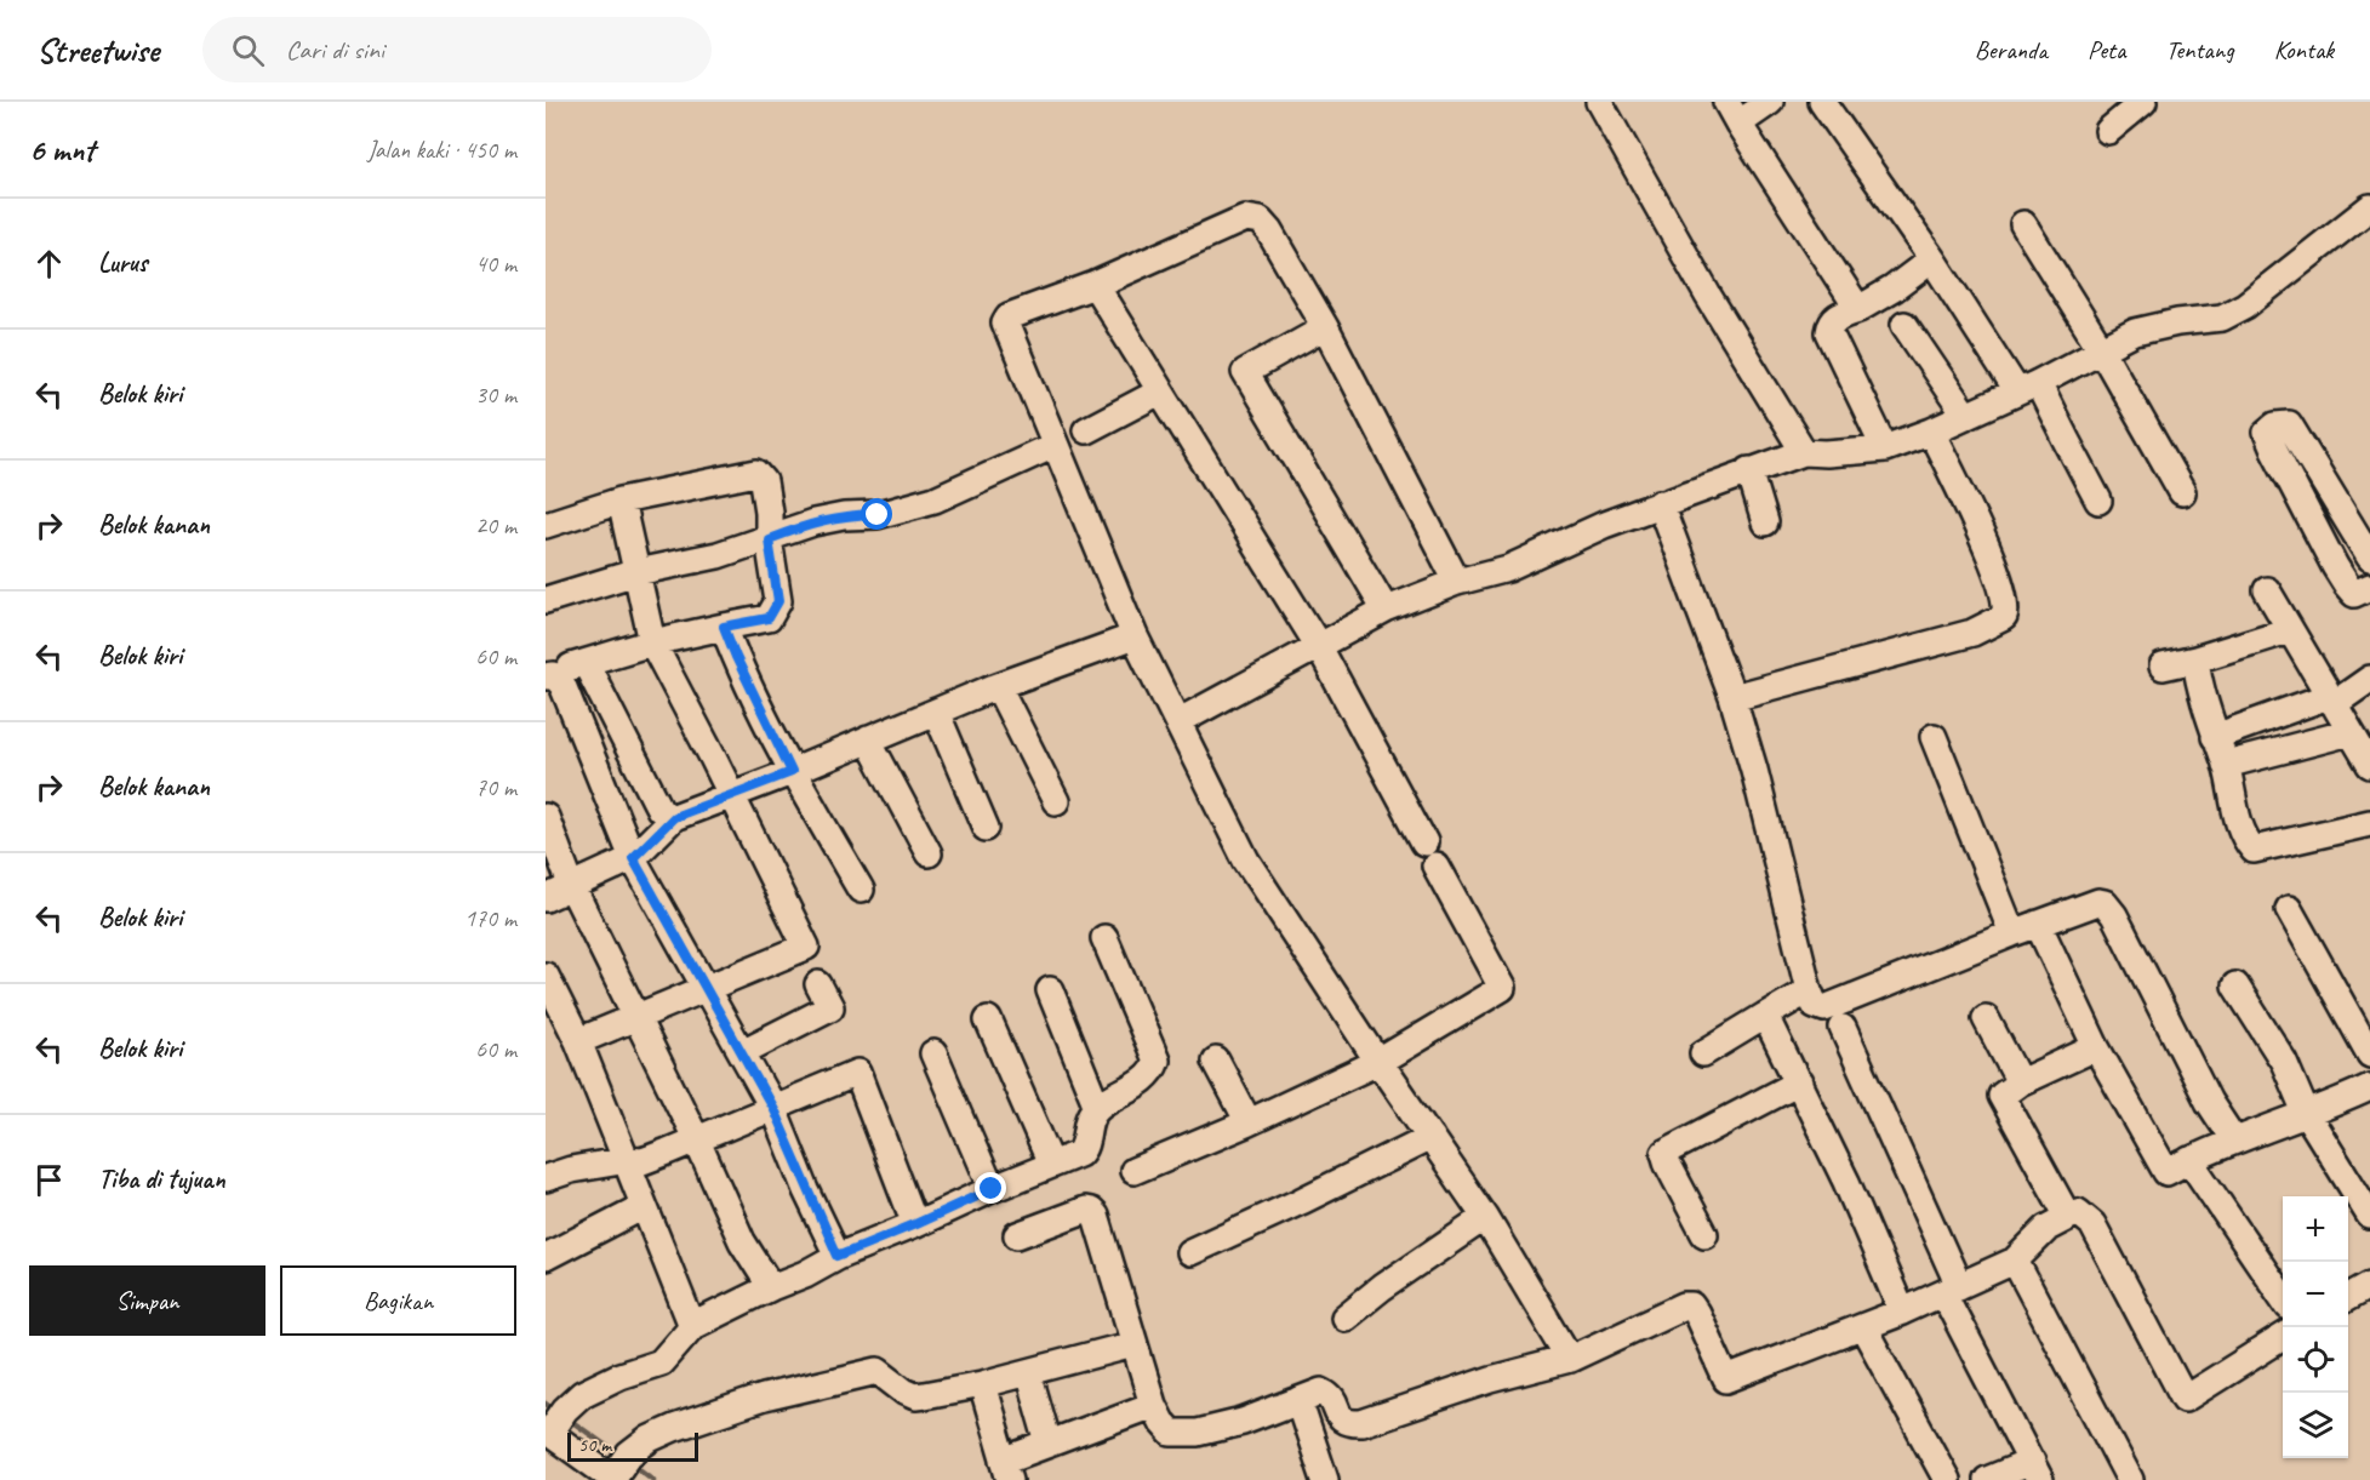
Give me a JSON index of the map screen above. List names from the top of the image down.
{
  "scale_bar": "50 m",
  "page": {
    "header": "Streetwise",
    "search": "Cari di sini",
    "nav": [
      "Beranda",
      "Peta",
      "Tentang",
      "Kontak"
    ],
    "heading": ["6 mnt", "Jalan kaki · 450 m"],
    "list": [
      ["Lurus", "40 m"],
      ["Belok kiri", "30 m"],
      ["Belok kanan", "20 m"],
      ["Belok kiri", "60 m"],
      ["Belok kanan", "70 m"],
      ["Belok kiri", "170 m"],
      ["Belok kiri", "60 m"],
      "Tiba di tujuan"
    ],
    "map_buttons": ["+", "−"],
    "buttons": ["Simpan", "Bagikan"],
    "scale": "50 m"
  }
}
